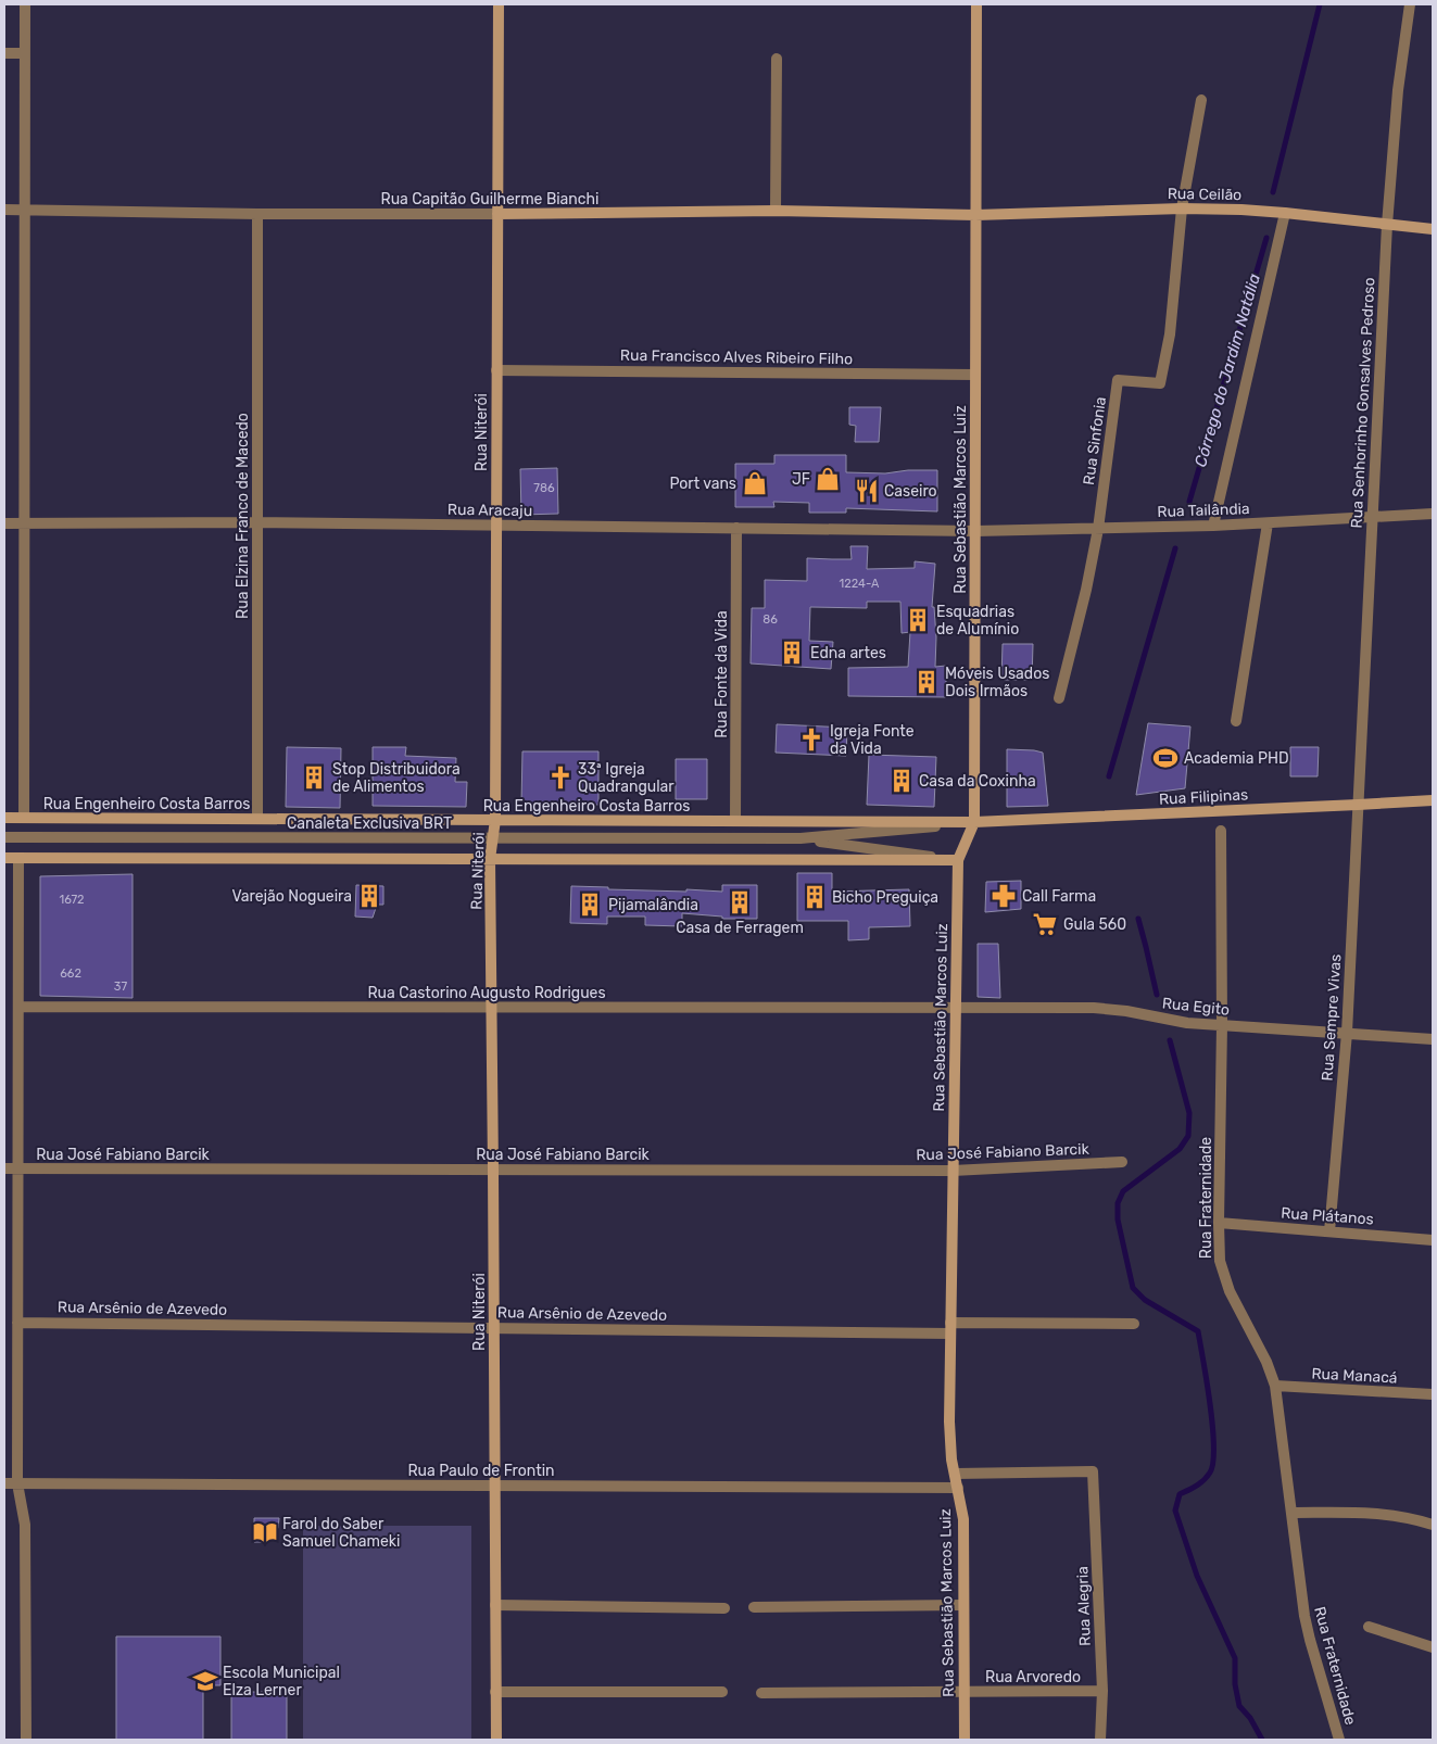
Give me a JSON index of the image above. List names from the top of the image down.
{
  "streets": {
    "main road": [
      "Rua Ceilão",
      "Rua Capitão Guilherme Bianchi",
      "Rua Niterói",
      "Rua Sebastião Marcos Luiz",
      "Rua Filipinas",
      "Rua Engenheiro Costa Barros"
    ],
    "street": [
      "Rua Francisco Alves Ribeiro Filho",
      "Rua Senhorinho Gonsalves Pedroso",
      "Rua Sinfonia",
      "Rua Aracaju",
      "Rua Tailândia",
      "Rua Elzina Franco de Macedo",
      "Rua Fonte da Vida",
      "Canaleta Exclusiva BRT",
      "Rua Castorino Augusto Rodrigues",
      "Rua Egito",
      "Rua Sempre Vivas",
      "Rua José Fabiano Barcik",
      "Rua Fraternidade",
      "Rua Plátanos",
      "Rua Arsênio de Azevedo",
      "Rua Manacá",
      "Rua Paulo de Frontin",
      "Rua Alegria",
      "Rua Arvoredo"
    ]
  },
  "crossings": [
    ["Rua Ceilão", "Rua Capitão Guilherme Bianchi"],
    ["Rua Ceilão", "Rua Senhorinho Gonsalves Pedroso"],
    ["Rua Ceilão", "Rua Sinfonia"],
    ["Rua Ceilão", "Rua Sebastião Marcos Luiz"],
    ["Rua Capitão Guilherme Bianchi", "Rua Niterói"],
    ["Rua Capitão Guilherme Bianchi", "Rua Sebastião Marcos Luiz"],
    ["Rua Capitão Guilherme Bianchi", "Rua Elzina Franco de Macedo"],
    ["Rua Francisco Alves Ribeiro Filho", "Rua Niterói"],
    ["Rua Francisco Alves Ribeiro Filho", "Rua Sebastião Marcos Luiz"],
    ["Rua Senhorinho Gonsalves Pedroso", "Rua Tailândia"],
    ["Rua Senhorinho Gonsalves Pedroso", "Rua Filipinas"],
    ["Rua Senhorinho Gonsalves Pedroso", "Rua Sempre Vivas"],
    ["Rua Niterói", "Rua Aracaju"],
    ["Rua Niterói", "Rua Engenheiro Costa Barros"],
    ["Rua Niterói", "Canaleta Exclusiva BRT"],
    ["Rua Niterói", "Rua Castorino Augusto Rodrigues"],
    ["Rua Niterói", "Rua José Fabiano Barcik"],
    ["Rua Niterói", "Rua Arsênio de Azevedo"],
    ["Rua Niterói", "Rua Paulo de Frontin"],
    ["Rua Sinfonia", "Rua Tailândia"],
    ["Rua Sebastião Marcos Luiz", "Rua Aracaju"],
    ["Rua Sebastião Marcos Luiz", "Rua Tailândia"],
    ["Rua Sebastião Marcos Luiz", "Rua Filipinas"],
    ["Rua Sebastião Marcos Luiz", "Rua Engenheiro Costa Barros"],
    ["Rua Sebastião Marcos Luiz", "Canaleta Exclusiva BRT"],
    ["Rua Sebastião Marcos Luiz", "Rua Castorino Augusto Rodrigues"],
    ["Rua Sebastião Marcos Luiz", "Rua Egito"],
    ["Rua Sebastião Marcos Luiz", "Rua José Fabiano Barcik"],
    ["Rua Sebastião Marcos Luiz", "Rua Arsênio de Azevedo"],
    ["Rua Sebastião Marcos Luiz", "Rua Paulo de Frontin"],
    ["Rua Sebastião Marcos Luiz", "Rua Alegria"],
    ["Rua Sebastião Marcos Luiz", "Rua Arvoredo"],
    ["Rua Aracaju", "Rua Tailândia"],
    ["Rua Aracaju", "Rua Elzina Franco de Macedo"],
    ["Rua Aracaju", "Rua Fonte da Vida"],
    ["Rua Elzina Franco de Macedo", "Rua Engenheiro Costa Barros"],
    ["Rua Fonte da Vida", "Rua Engenheiro Costa Barros"],
    ["Rua Filipinas", "Rua Engenheiro Costa Barros"],
    ["Rua Filipinas", "Canaleta Exclusiva BRT"],
    ["Rua Filipinas", "Rua Sempre Vivas"],
    ["Rua Engenheiro Costa Barros", "Canaleta Exclusiva BRT"],
    ["Rua Castorino Augusto Rodrigues", "Rua Egito"],
    ["Rua Egito", "Rua Sempre Vivas"],
    ["Rua Egito", "Rua Fraternidade"],
    ["Rua Sempre Vivas", "Rua Plátanos"],
    ["Rua Fraternidade", "Rua Plátanos"],
    ["Rua Fraternidade", "Rua Manacá"],
    ["Rua Alegria", "Rua Arvoredo"]
  ],
  "water": ["Córrego do Jardim Natália"],
  "places": {
    "shop": ["JF", "Port vans"],
    "restaurant": ["Caseiro"],
    "building": [
      "Esquadrias de Alumínio",
      "Edna artes",
      "Móveis Usados Dois Irmãos",
      "Stop Distribuidora de Alimentos",
      "Casa da Coxinha",
      "Varejão Nogueira",
      "Bicho Preguiça",
      "Casa de Ferragem",
      "Pijamalândia"
    ],
    "church": ["Igreja Fonte da Vida", "33ª Igreja Quadrangular"],
    "sports": ["Academia PHD"],
    "pharmacy": ["Call Farma"],
    "supermarket": ["Gula 560"],
    "library": ["Farol do Saber Samuel Chameki"],
    "school or university": ["Escola Municipal Elza Lerner"]
  },
  "house_numbers": [
    "786",
    "1224-A",
    "86",
    "1672",
    "662",
    "37"
  ]
}
